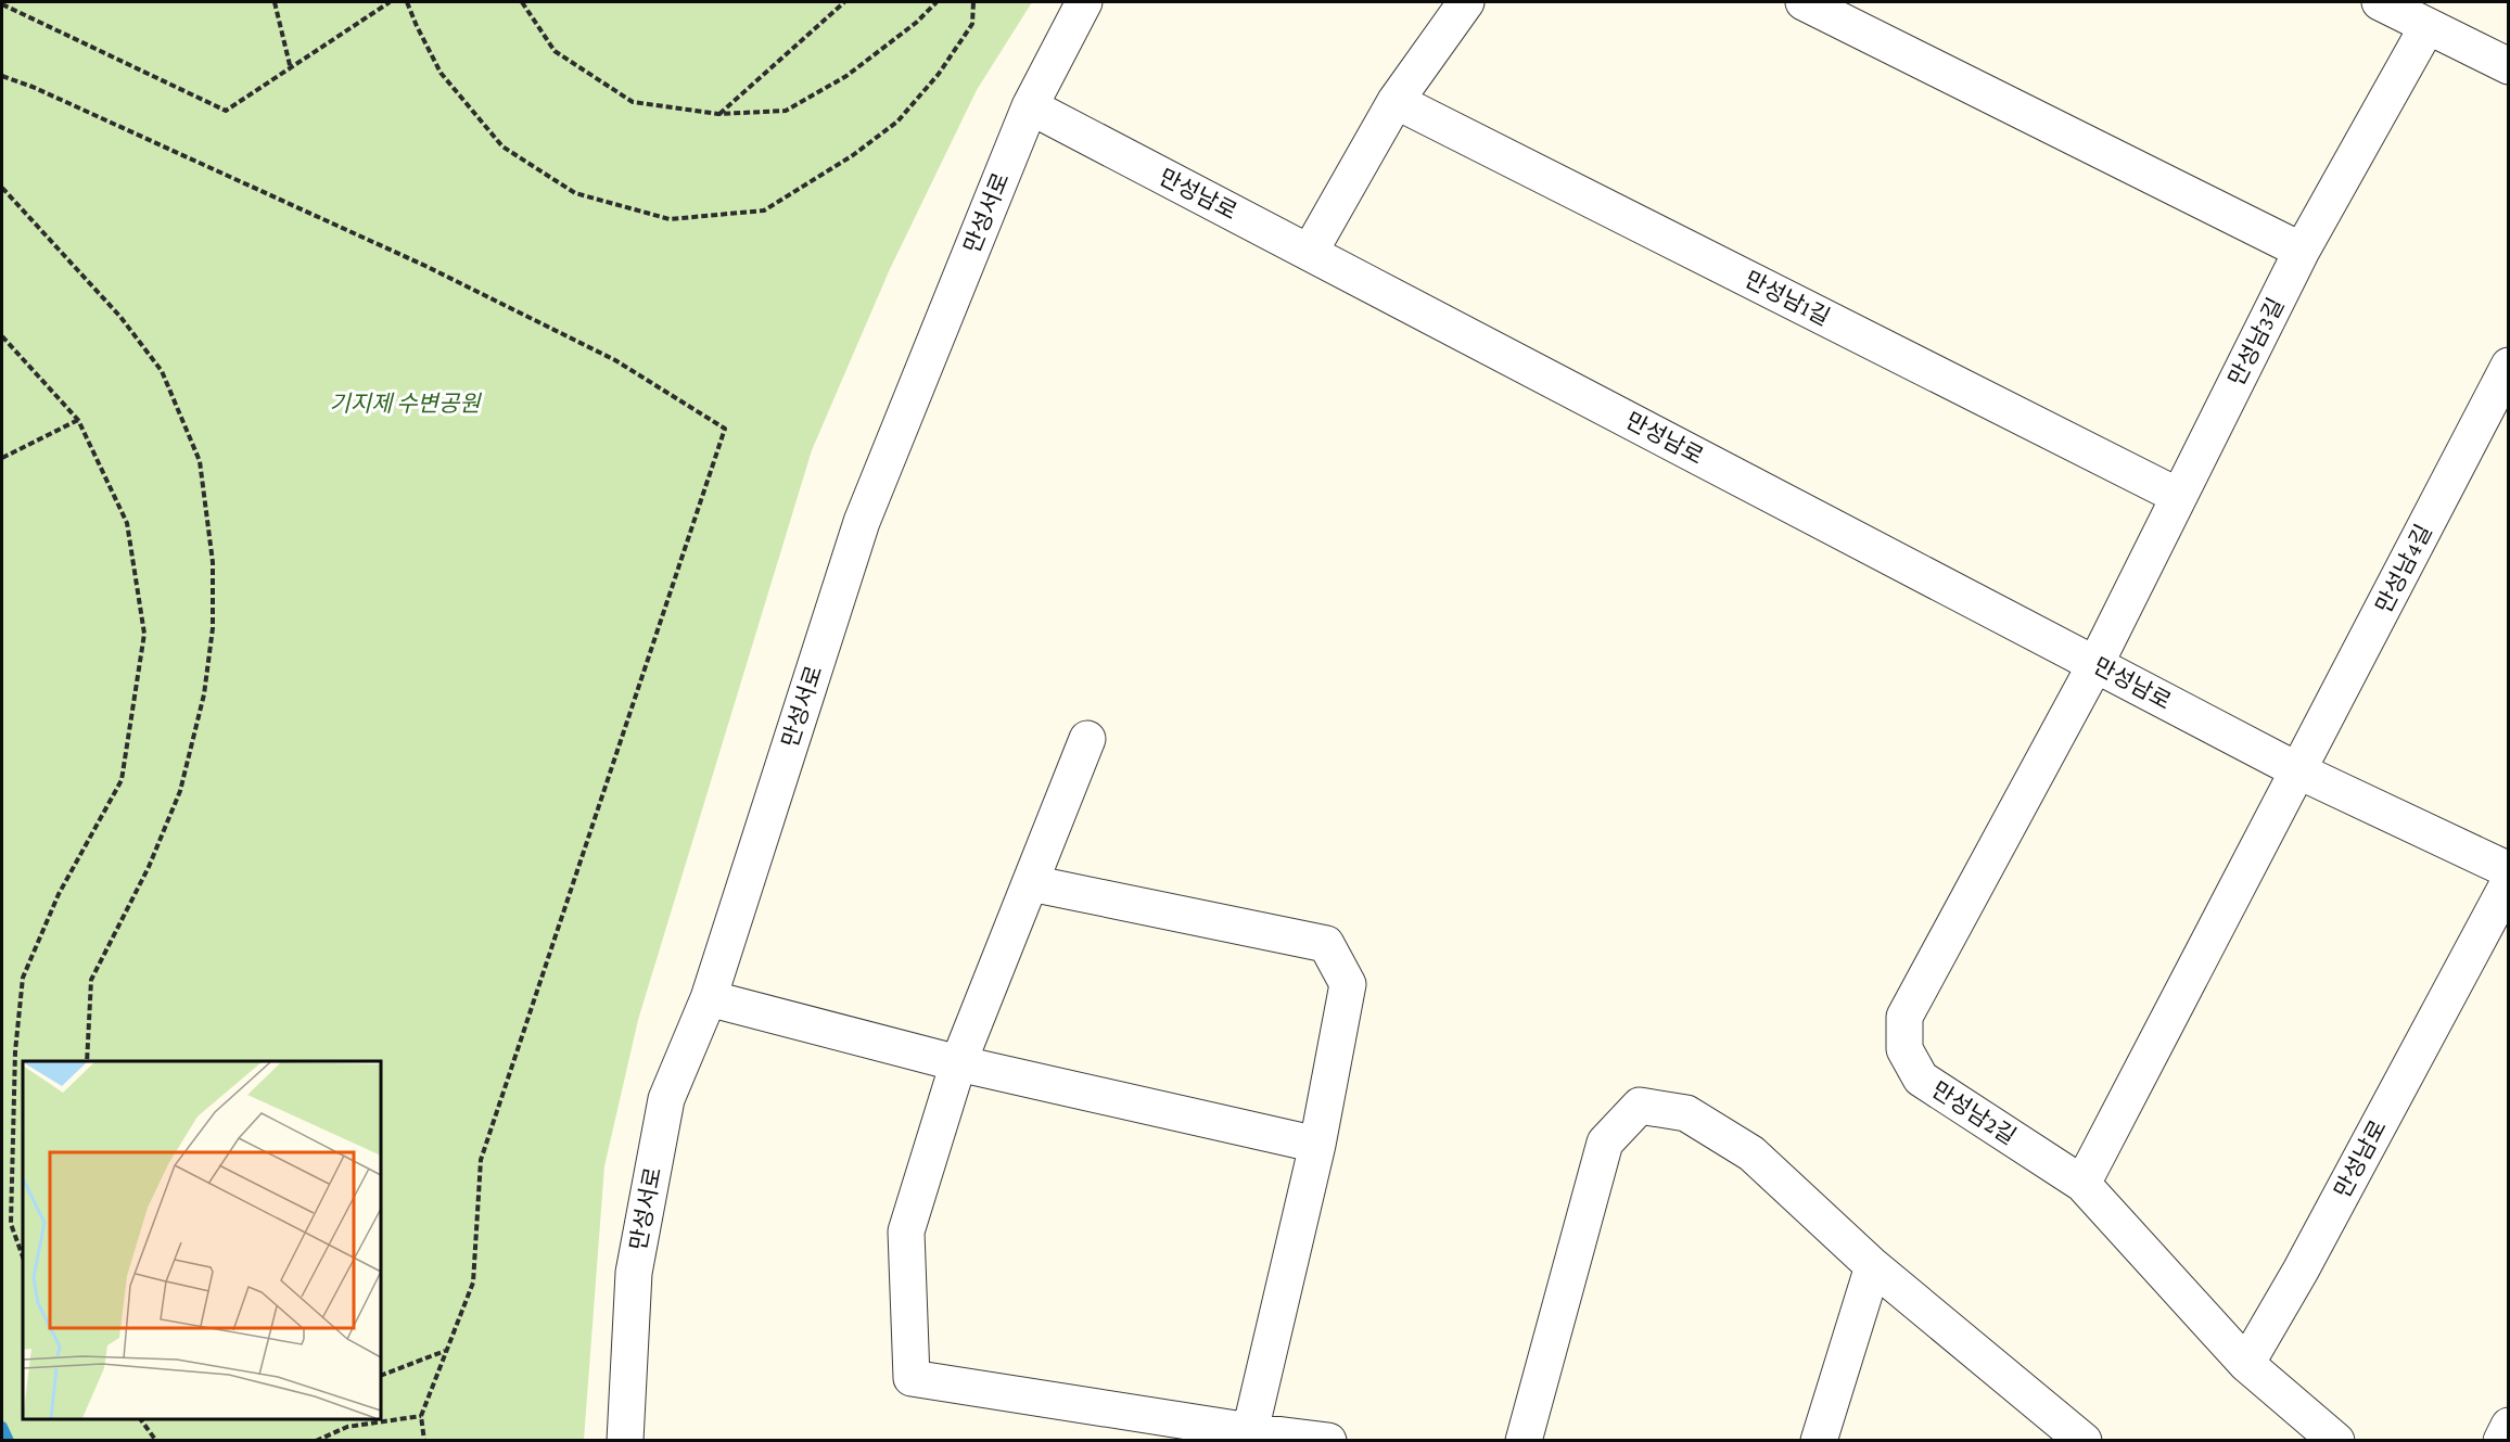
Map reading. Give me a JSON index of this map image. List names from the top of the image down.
{
  "streets": {
    "street": [
      "만성남로",
      "만성서로",
      "만성남1길",
      "만성남3길",
      "만성남4길",
      "만성남2길"
    ]
  },
  "crossings": [
    ["만성남로", "만성서로"],
    ["만성남로", "만성남3길"],
    ["만성남로", "만성남4길"],
    ["만성남로", "만성남2길"],
    ["만성남1길", "만성남3길"],
    ["만성남3길", "만성남2길"]
  ],
  "parks": ["기지제 수변공원"]
}
